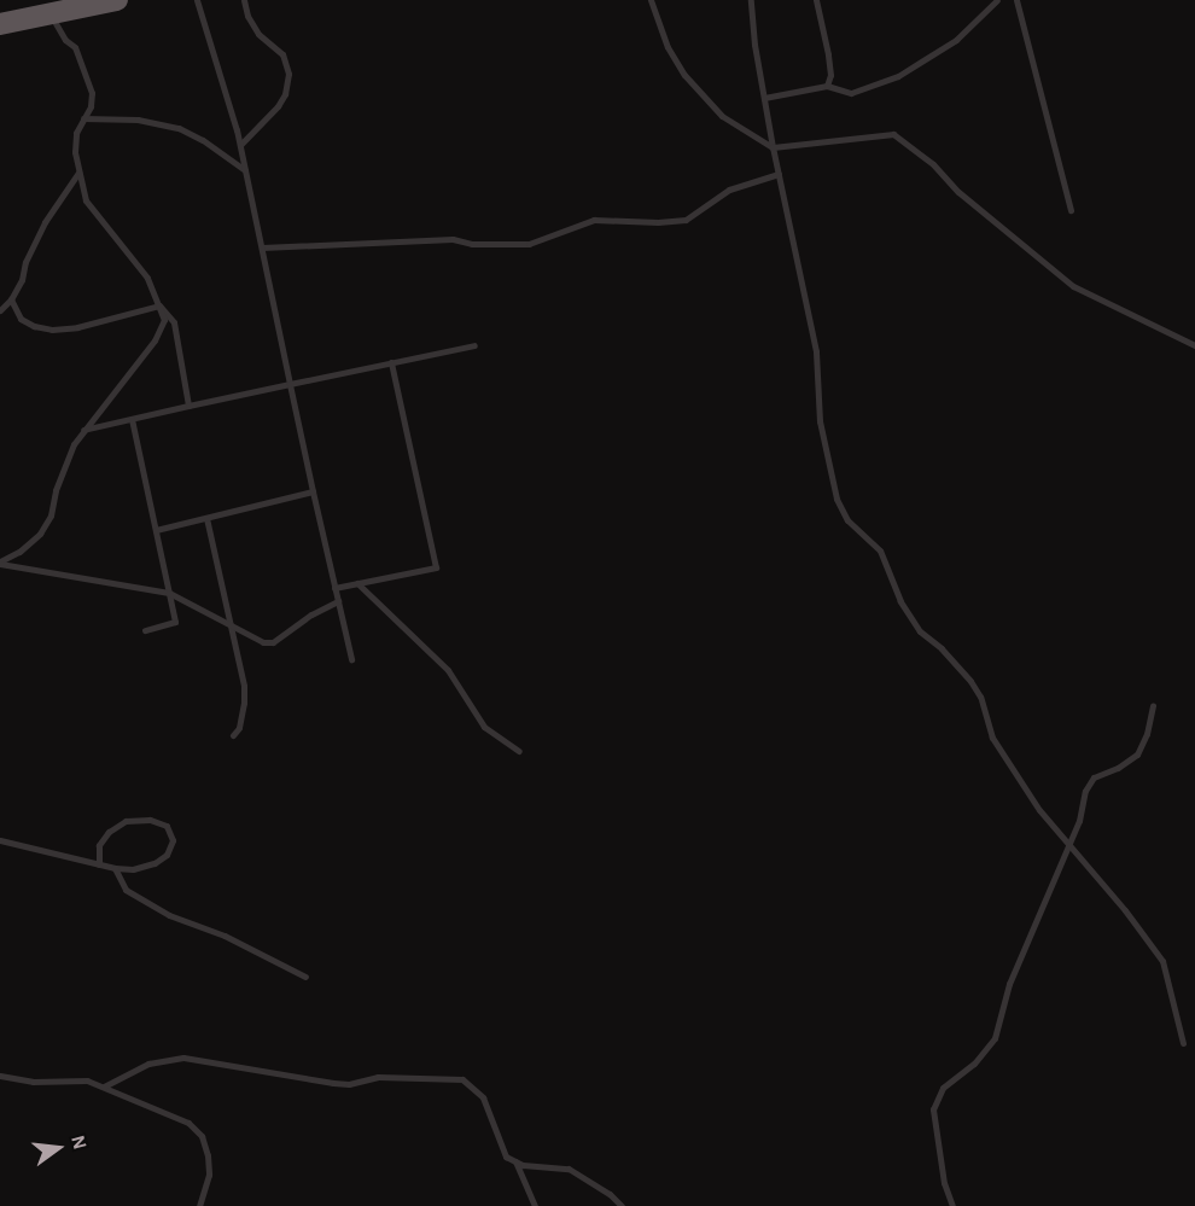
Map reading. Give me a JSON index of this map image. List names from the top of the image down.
{
  "north": "right"
}
